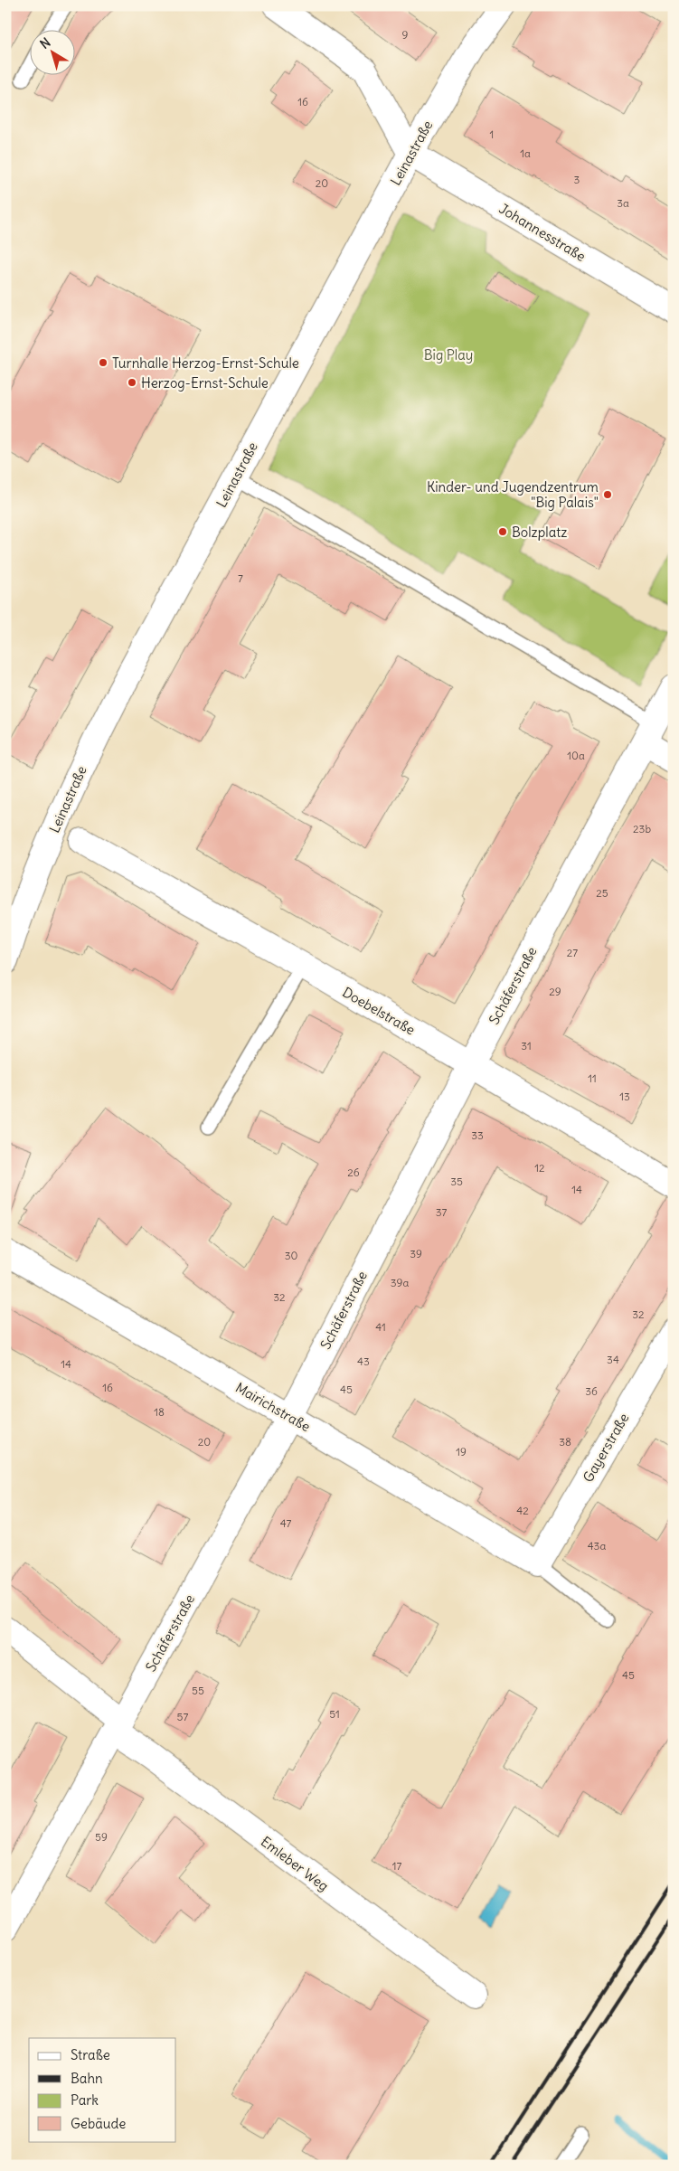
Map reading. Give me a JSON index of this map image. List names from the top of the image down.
{
  "streets": {
    "street": [
      "Leinastraße",
      "Johannesstraße",
      "Schäferstraße",
      "Doebelstraße",
      "Mairichstraße",
      "Gayerstraße",
      "Emleber Weg"
    ]
  },
  "crossings": [
    ["Leinastraße", "Johannesstraße"],
    ["Schäferstraße", "Doebelstraße"],
    ["Schäferstraße", "Mairichstraße"],
    ["Schäferstraße", "Emleber Weg"],
    ["Mairichstraße", "Gayerstraße"]
  ],
  "parks": ["Big Play"],
  "places": [
    "Turnhalle Herzog-Ernst-Schule",
    "Herzog-Ernst-Schule",
    "Kinder- und Jugendzentrum \"Big Palais\"",
    "Bolzplatz"
  ],
  "house_numbers": [
    "9",
    "16",
    "1",
    "1a",
    "3",
    "20",
    "3a",
    "7",
    "10a",
    "23b",
    "25",
    "27",
    "29",
    "31",
    "11",
    "13",
    "33",
    "12",
    "26",
    "35",
    "14",
    "37",
    "39",
    "30",
    "39a",
    "32",
    "32",
    "41",
    "34",
    "43",
    "14",
    "16",
    "45",
    "36",
    "18",
    "20",
    "38",
    "19",
    "42",
    "47",
    "43a",
    "45",
    "55",
    "51",
    "57",
    "59",
    "17"
  ],
  "legend": [
    "Straße",
    "Bahn",
    "Park",
    "Gebäude"
  ],
  "north": "top left"
}
